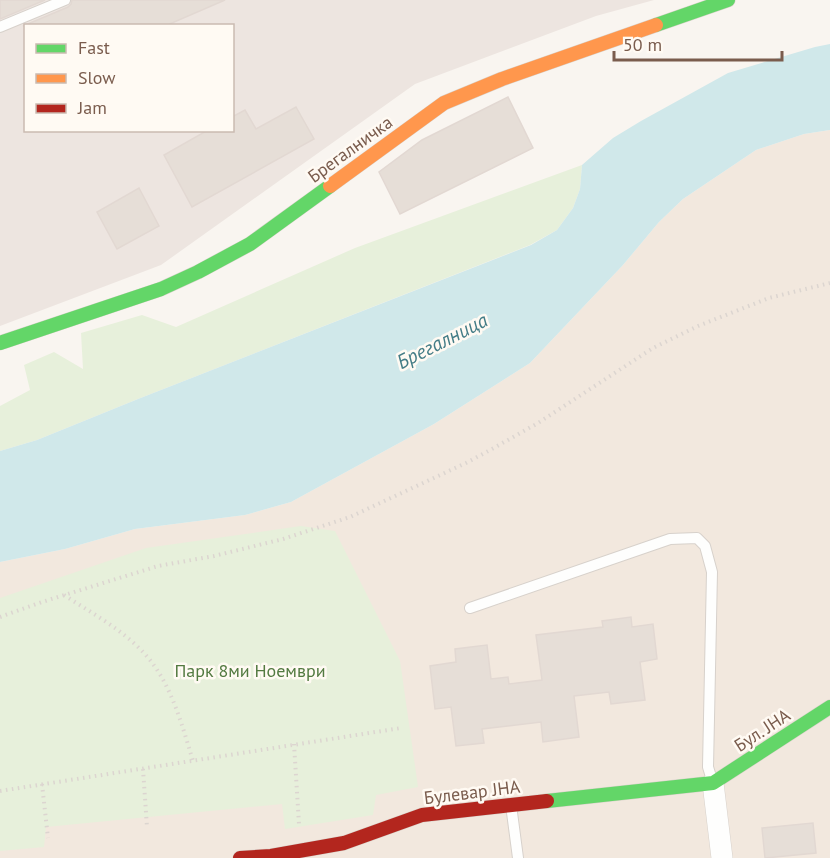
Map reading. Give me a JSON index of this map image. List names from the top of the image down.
{
  "streets": {
    "street": ["Брегалничка", "Бул. ЈНА", "Булевар ЈНА"]
  },
  "crossings": [
    ["Бул. ЈНА", "Булевар ЈНА"]
  ],
  "water": ["Брегалница"],
  "parks": ["Парк 8ми Ноември"],
  "legend": ["Fast", "Slow", "Jam"],
  "scale_bar": "50 m"
}
